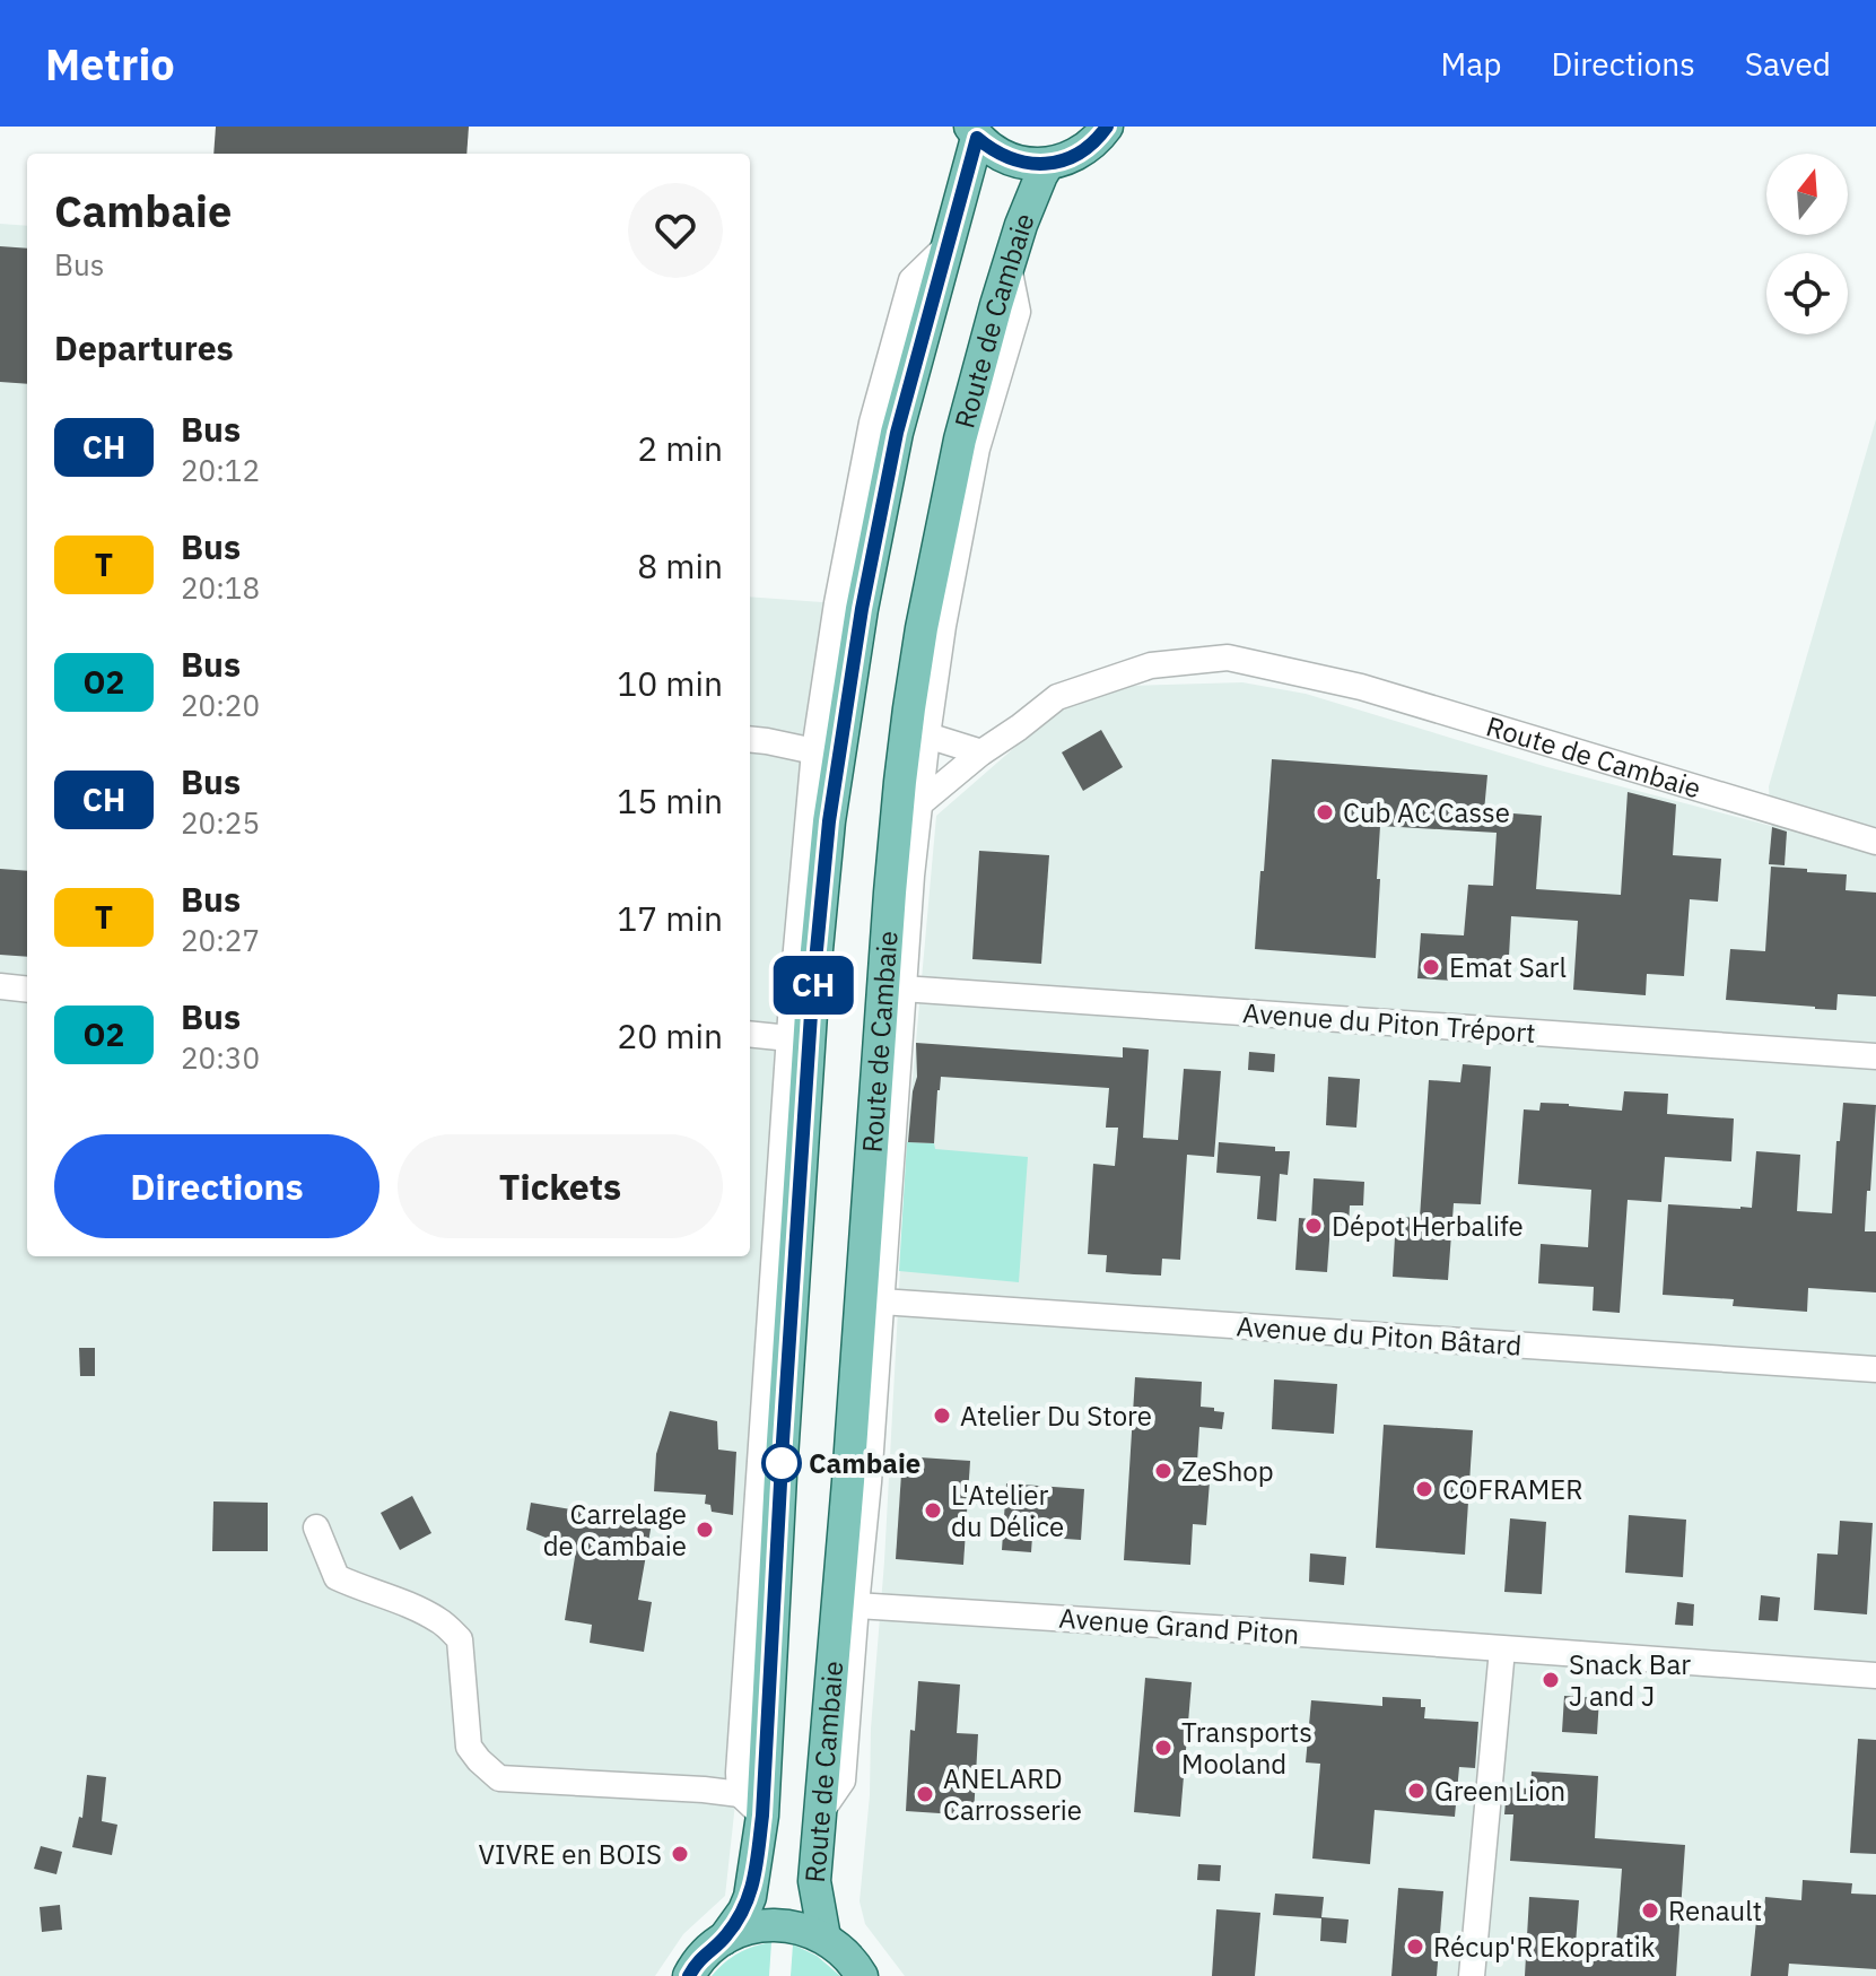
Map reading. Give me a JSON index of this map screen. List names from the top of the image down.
{
  "streets": {
    "main road": ["Route de Cambaie"],
    "street": ["Avenue du Piton Tréport", "Avenue du Piton Bâtard", "Avenue Grand Piton"]
  },
  "places": [
    "Cub AC Casse",
    "Emat Sarl",
    "Dépot Herbalife",
    "Atelier Du Store",
    "Cambaie",
    "ZeShop",
    "COFRAMER",
    "L'Atelier du Délice",
    "Carrelage de Cambaie",
    "Snack Bar J and J",
    "Transports Mooland",
    "Green Lion",
    "ANELARD Carrosserie",
    "VIVRE en BOIS",
    "Renault",
    "Récup'R Ekopratik"
  ],
  "lines": ["bus line CH"],
  "north": "top",
  "page": {
    "header": "Metrio",
    "nav": ["Map", "Directions", "Saved"],
    "on_map": "CH",
    "heading": [
      ["Cambaie", "Bus"],
      "Departures"
    ],
    "list": [
      {
        "mark": "CH",
        "name": "Bus",
        "note": "20:12",
        "value": "2 min"
      },
      {
        "mark": "T",
        "name": "Bus",
        "note": "20:18",
        "value": "8 min"
      },
      {
        "mark": "O2",
        "name": "Bus",
        "note": "20:20",
        "value": "10 min"
      },
      {
        "mark": "CH",
        "name": "Bus",
        "note": "20:25",
        "value": "15 min"
      },
      {
        "mark": "T",
        "name": "Bus",
        "note": "20:27",
        "value": "17 min"
      },
      {
        "mark": "O2",
        "name": "Bus",
        "note": "20:30",
        "value": "20 min"
      }
    ],
    "buttons": ["Directions", "Tickets"]
  }
}
